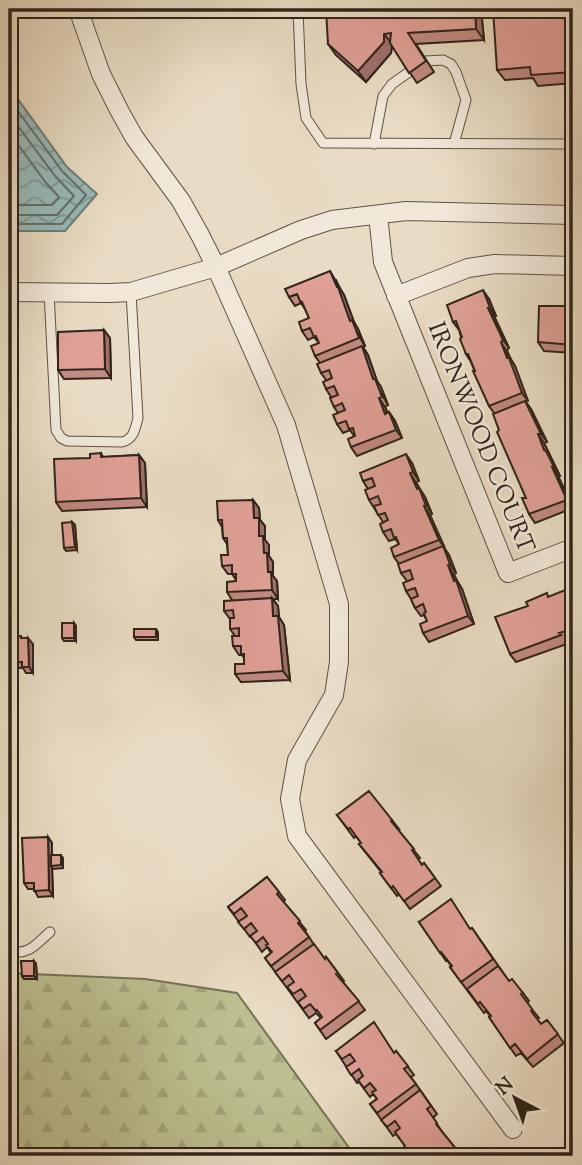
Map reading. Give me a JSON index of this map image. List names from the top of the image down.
{
  "streets": {
    "street": ["IRONWOOD COURT"]
  },
  "north": "top left"
}
